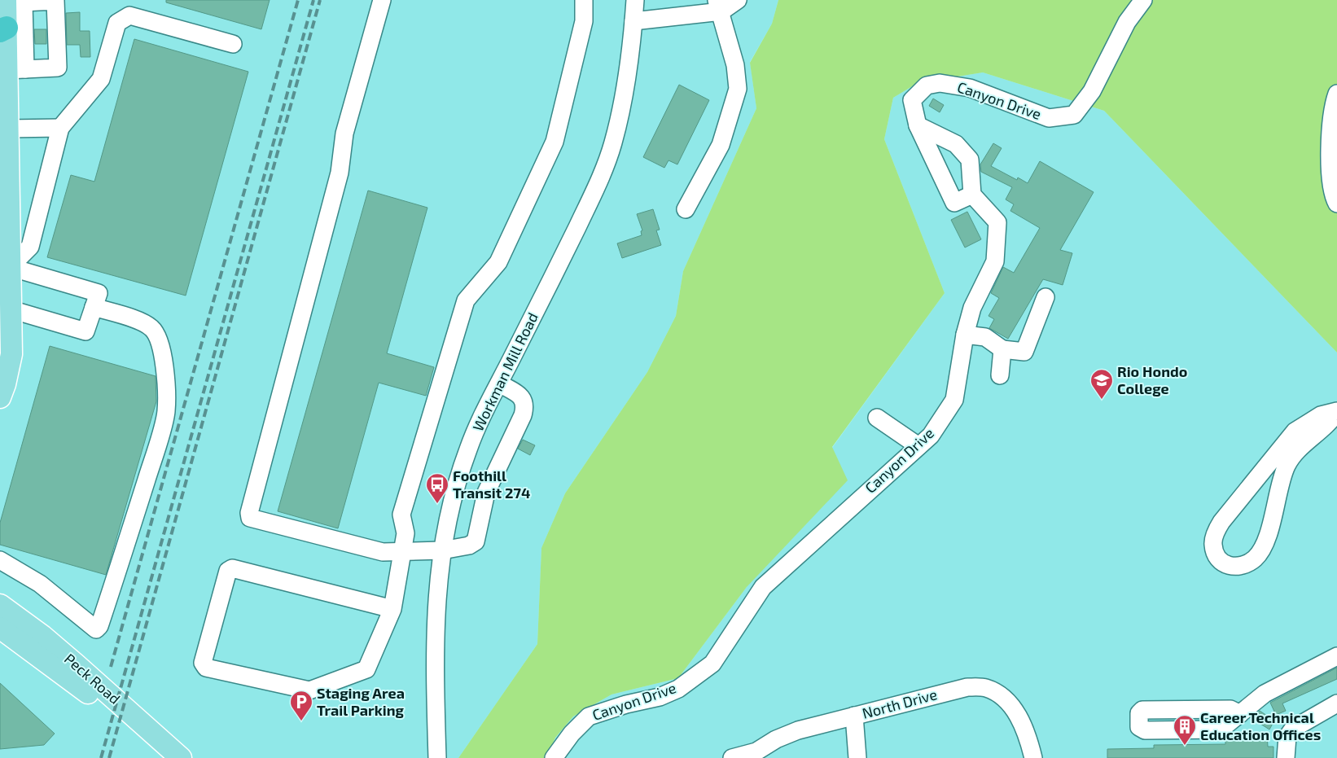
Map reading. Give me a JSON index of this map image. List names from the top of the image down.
{
  "streets": {
    "main road": ["Peck Road"],
    "street": ["Canyon Drive", "Workman Mill Road", "North Drive"]
  },
  "places": {
    "school or university": ["Rio Hondo College"],
    "bus stop": ["Foothill Transit 274"],
    "parking": ["Staging Area Trail Parking"],
    "building": ["Career Technical Education Offices"]
  }
}
